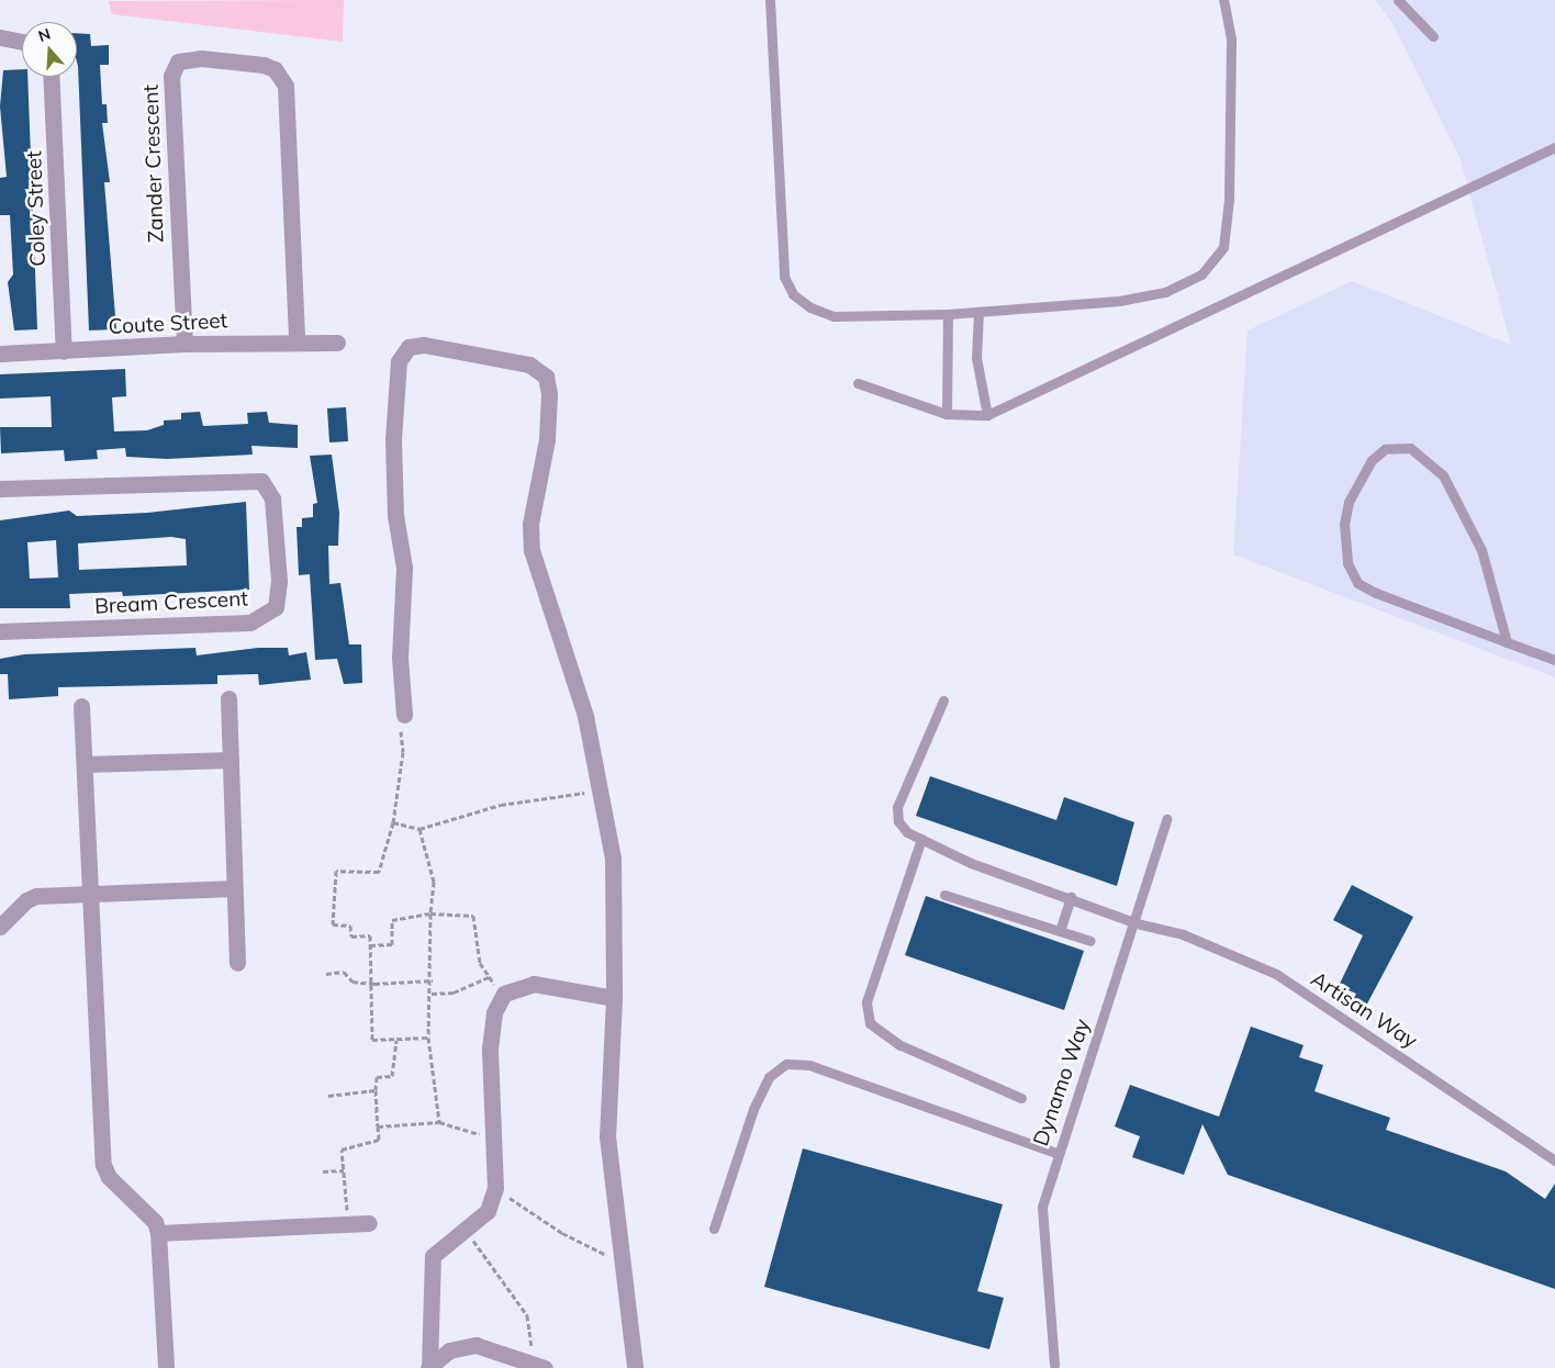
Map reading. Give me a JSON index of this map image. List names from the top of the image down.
{
  "streets": {
    "street": [
      "Zander Crescent",
      "Coley Street",
      "Coute Street",
      "Bream Crescent"
    ],
    "lane": ["Artisan Way", "Dynamo Way"]
  },
  "crossings": [
    ["Zander Crescent", "Coute Street"],
    ["Coley Street", "Coute Street"],
    ["Artisan Way", "Dynamo Way"]
  ],
  "north": "top"
}
